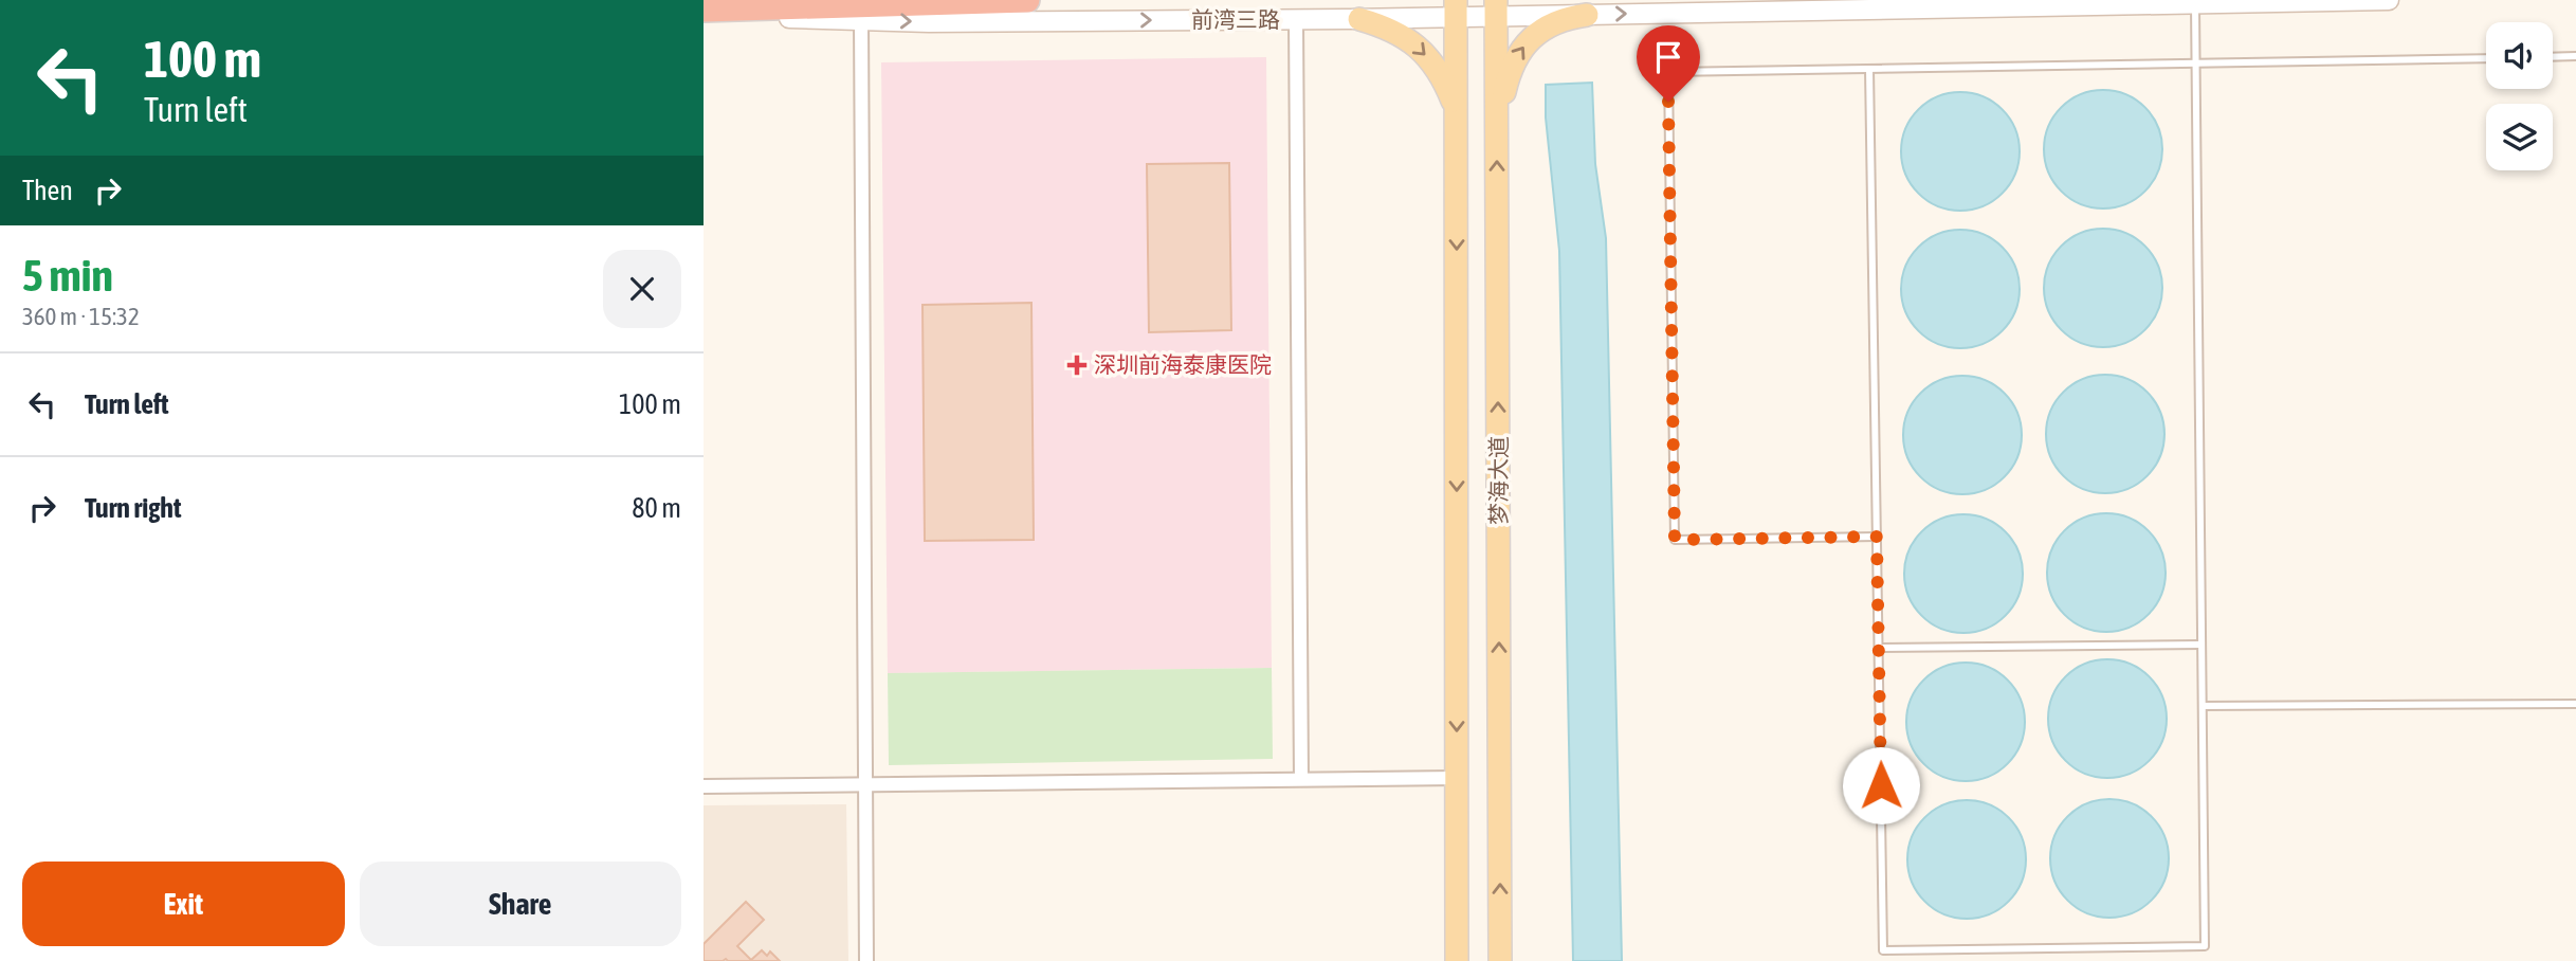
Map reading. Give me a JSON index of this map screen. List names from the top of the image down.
{
  "streets": {
    "main road": ["梦海大道"],
    "street": ["前湾三路"]
  },
  "crossings": [
    ["前湾三路", "梦海大道"]
  ],
  "one_way": ["前湾三路"],
  "places": {
    "health": ["深圳前海泰康医院"]
  },
  "page": {
    "turn": ["100 m", "Turn left"],
    "then": "Then",
    "heading": ["5 min", "360 m · 15:32"],
    "list": [
      {
        "name": "Turn left",
        "value": "100 m"
      },
      {
        "name": "Turn right",
        "value": "80 m"
      }
    ],
    "buttons": ["Exit", "Share"]
  }
}
